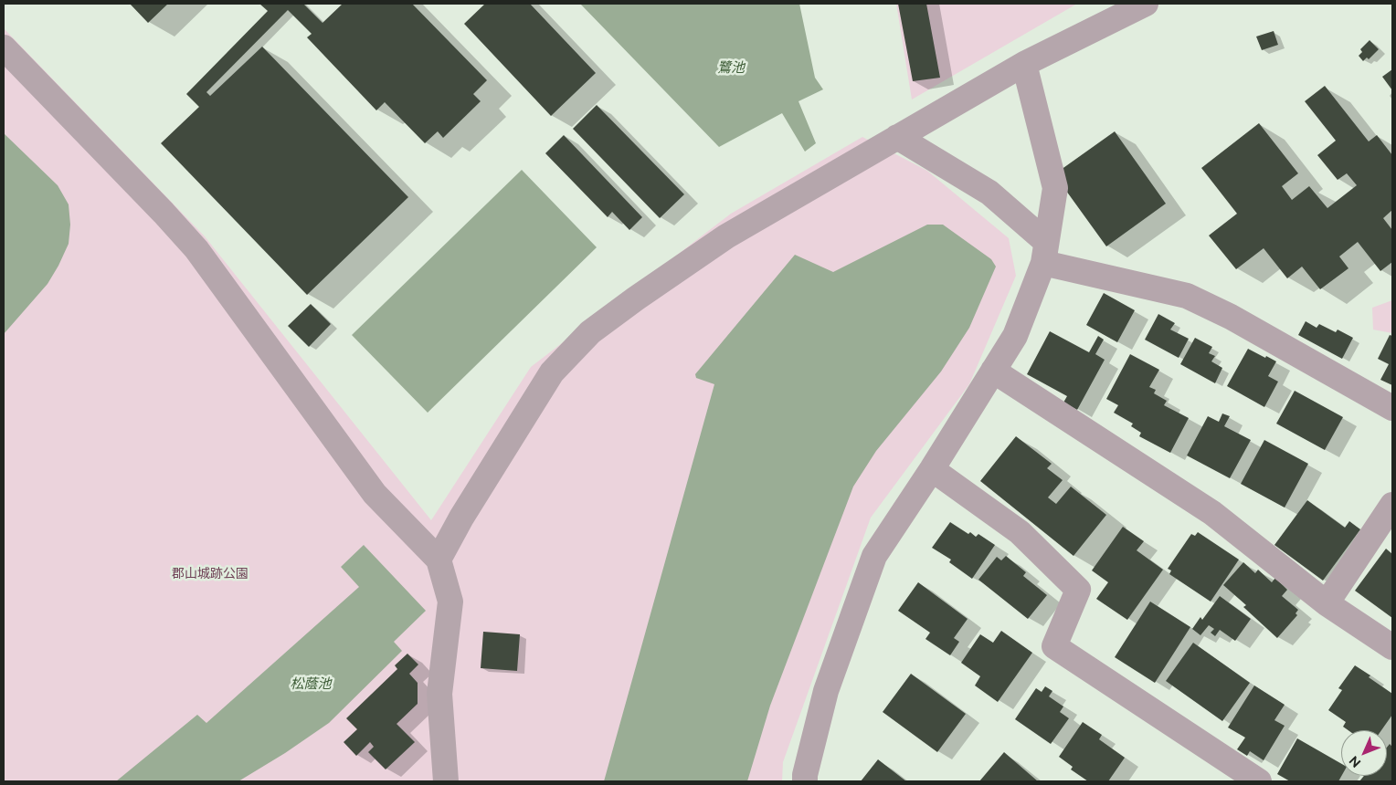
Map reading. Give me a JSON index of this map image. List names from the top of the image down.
{
  "water": ["鷺池", "松蔭池"],
  "parks": ["郡山城跡公園"],
  "north": "bottom left"
}
